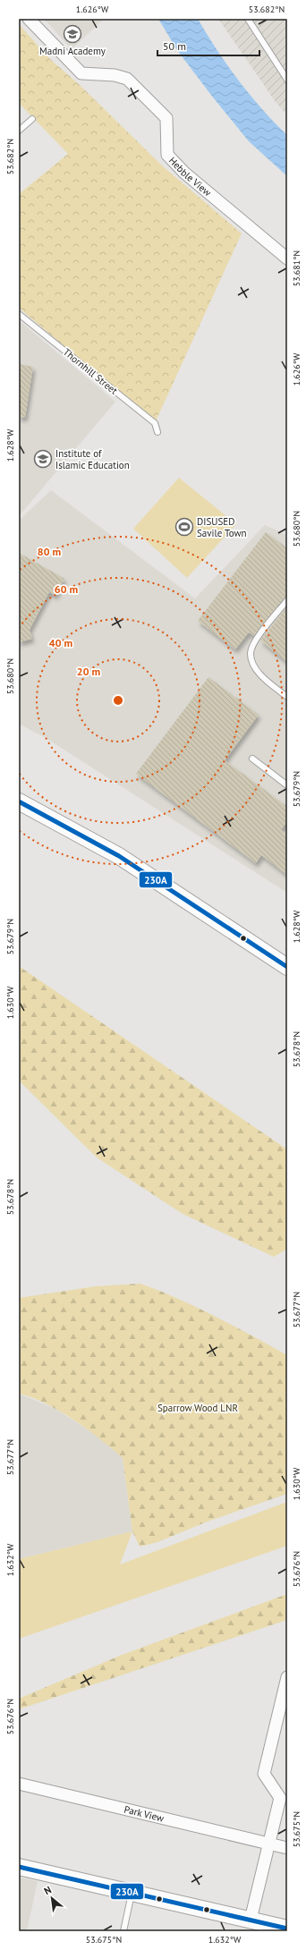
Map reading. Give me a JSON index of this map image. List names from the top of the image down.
{
  "streets": {
    "street": ["Hebble View", "Park View"],
    "lane": ["Thornhill Street"]
  },
  "parks": ["Sparrow Wood LNR"],
  "places": {
    "school or university": ["Madni Academy", "Institute of Islamic Education"],
    "sports": ["DISUSED Savile Town"]
  },
  "lines": ["transit line 230A"],
  "scale_bar": "50 m",
  "north": "top left",
  "coordinates": [
    "1.626°W",
    "53.682°N",
    "53.681°N",
    "1.628°W",
    "53.680°N",
    "53.679°N",
    "1.630°W",
    "53.678°N",
    "53.677°N",
    "1.632°W",
    "53.676°N",
    "53.675°N"
  ],
  "rings": [
    "80 m",
    "60 m",
    "40 m",
    "20 m"
  ]
}
